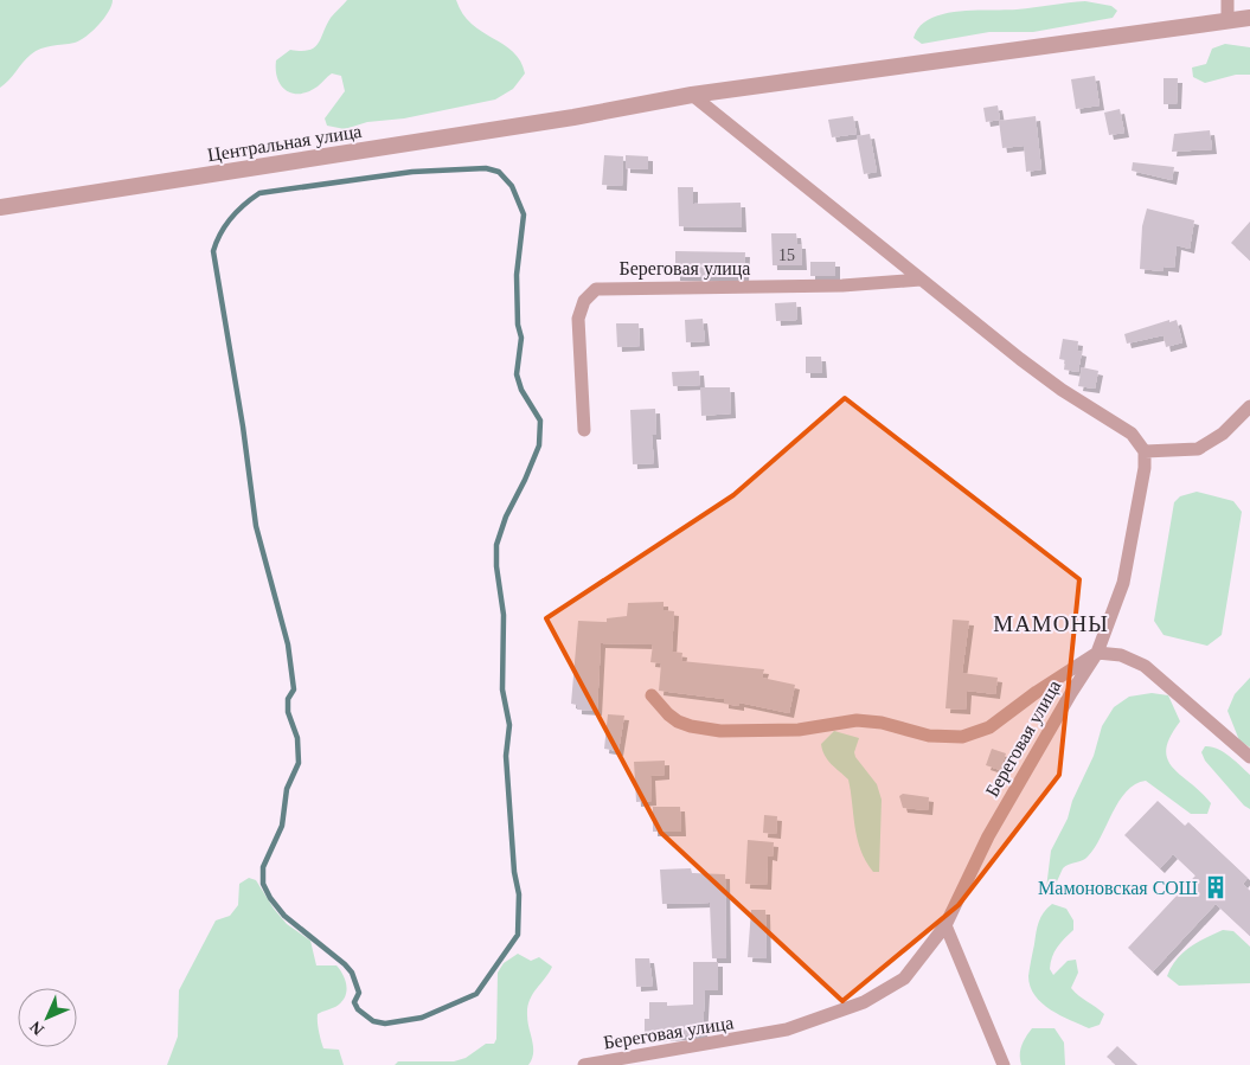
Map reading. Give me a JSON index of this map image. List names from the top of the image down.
{
  "streets": {
    "street": ["Центральная улица", "Береговая улица"]
  },
  "districts": ["МАМОНЫ"],
  "places": {
    "building": ["Мамоновская СОШ"]
  },
  "house_numbers": ["15"],
  "north": "bottom left"
}
